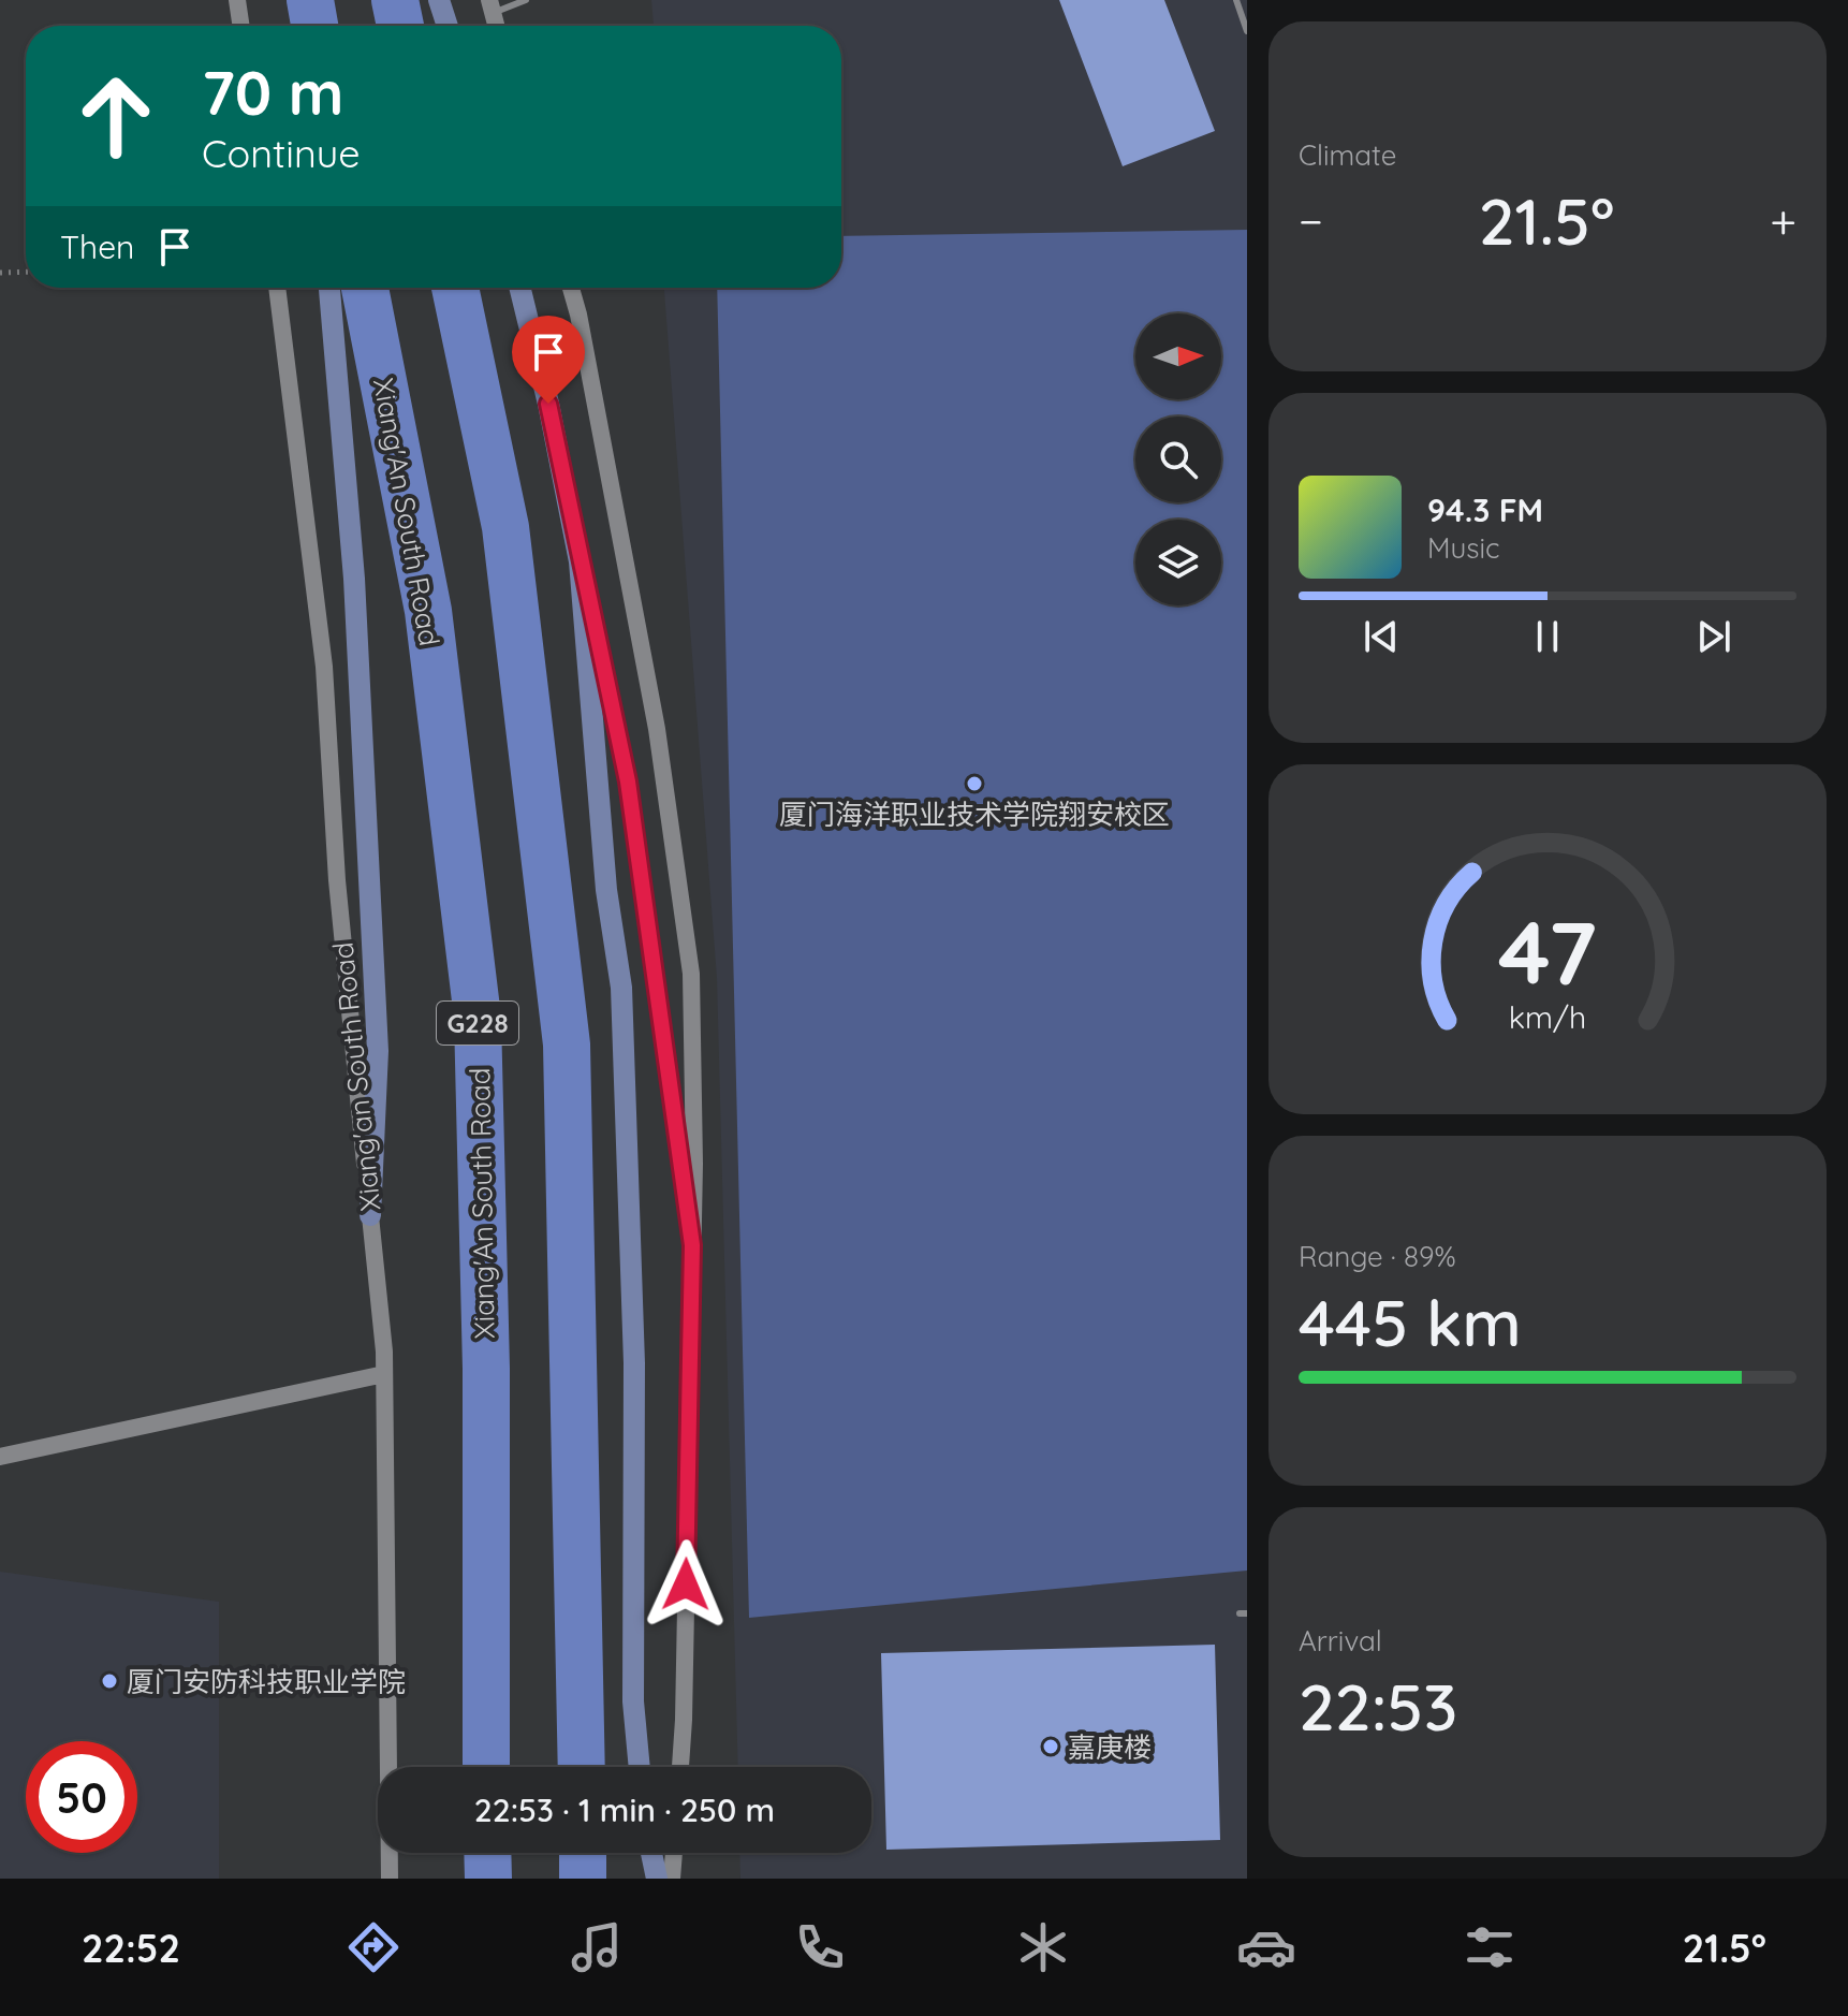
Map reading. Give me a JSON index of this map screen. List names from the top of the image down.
{
  "streets": {
    "highway": ["Xiang'An South Road", "G228"],
    "main road": ["Xiang'an South Road"]
  },
  "places": ["厦门海洋职业技术学院翔安校区", "厦门安防科技职业学院", "嘉庚楼"],
  "north": "right",
  "page": {
    "tile": [
      "Climate",
      ["Range · 89%", "445 km"],
      ["Arrival", "22:53"]
    ],
    "turn": ["70 m", "Continue"],
    "heat": ["−", "21.5°", "+"],
    "then": "Then",
    "song": ["94.3 FM", "Music"],
    "limit": "50",
    "trip": "22:53 · 1 min · 250 m",
    "tabs": ["22:52", "21.5°"],
    "gauge": ["47", "km/h"]
  }
}
